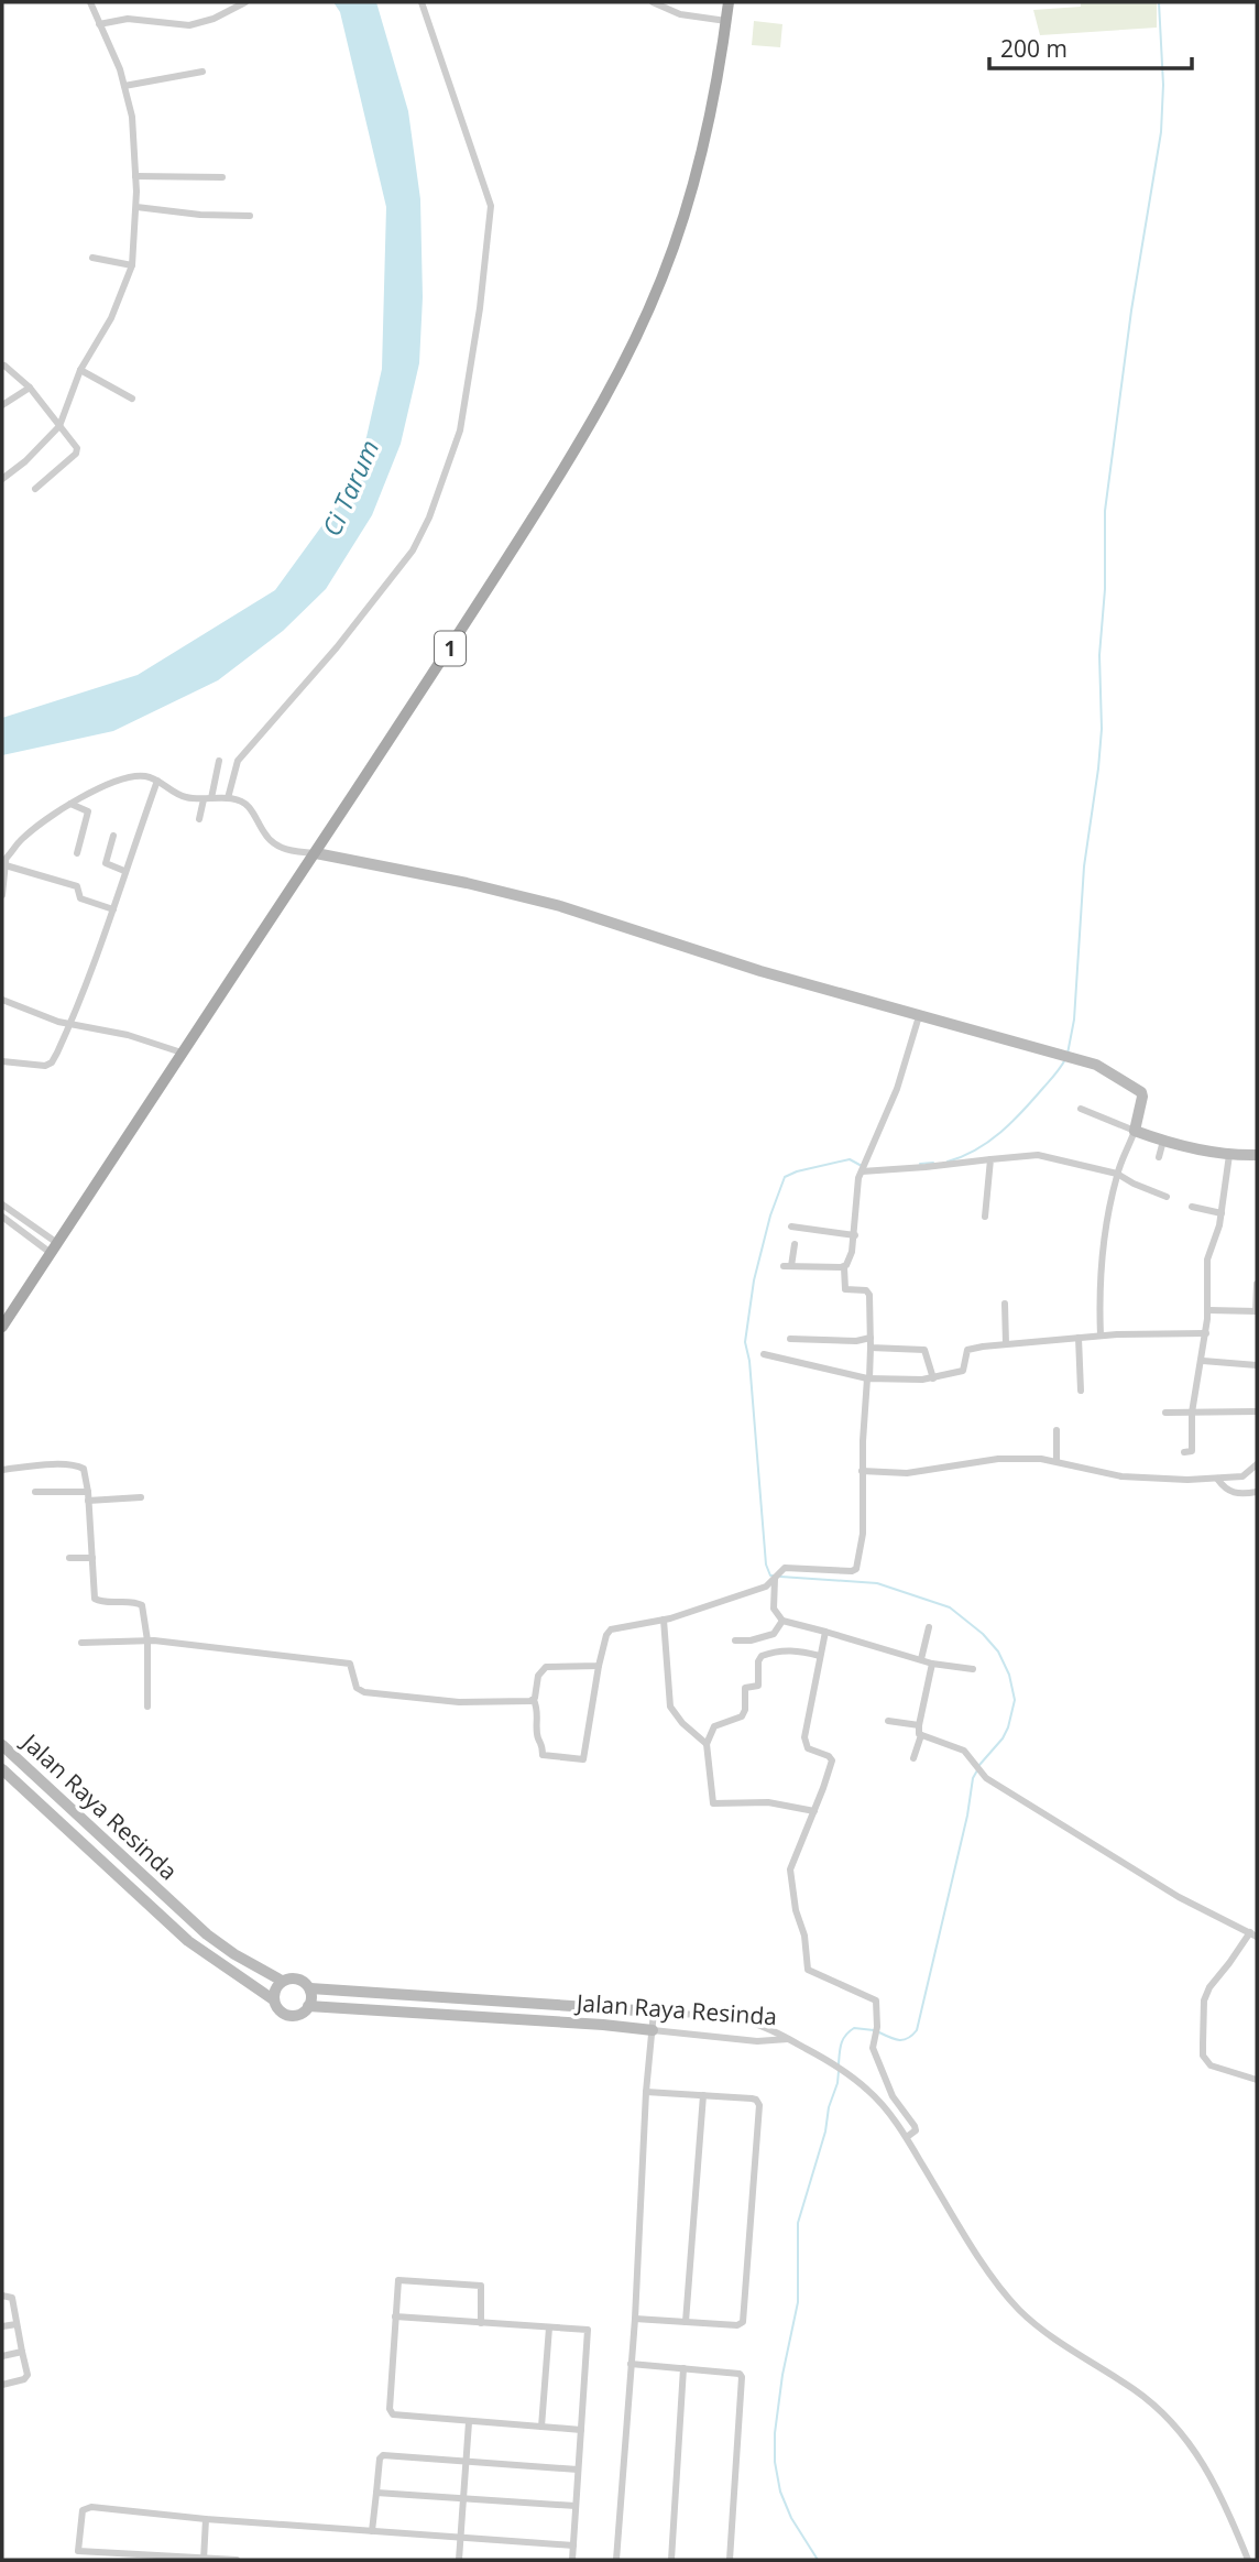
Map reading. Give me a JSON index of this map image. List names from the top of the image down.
{
  "streets": {
    "main road": ["1"],
    "street": ["Jalan Raya Resinda"]
  },
  "water": ["Ci Tarum"],
  "scale_bar": "200 m"
}
